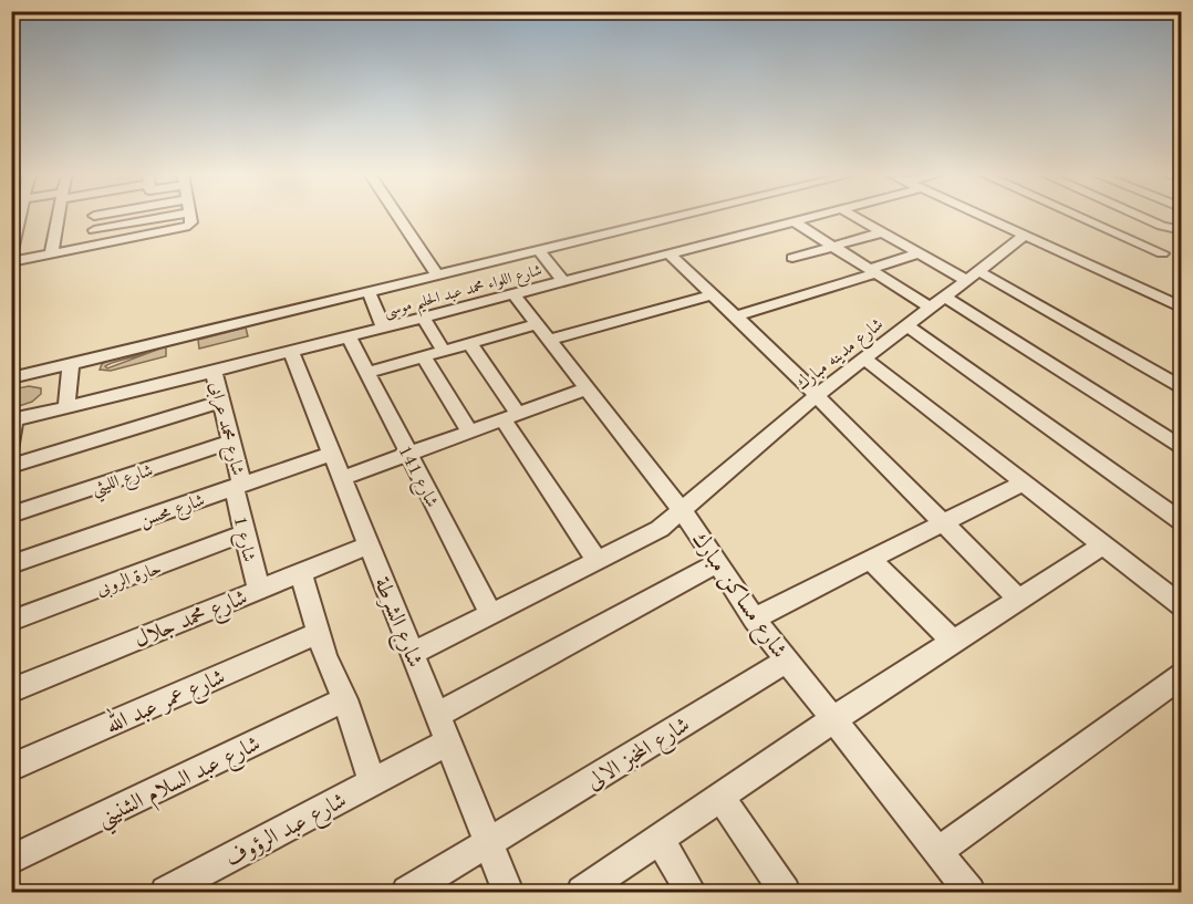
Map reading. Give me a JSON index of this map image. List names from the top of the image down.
{
  "streets": {
    "street": [
      "شارع اللواء محمد عبد الحليم موسى",
      "شارع مدينه مبارك",
      "شارع محمد عرابى",
      "شارع 141",
      "شارع الليثي",
      "شارع محسن",
      "شارع 1",
      "حارة الروبى",
      "شارع مساكن مبارك",
      "شارع محمد جلال",
      "شارع الشرطة",
      "شارع عمر عبد الله",
      "شارع المخبز الالى",
      "شارع عبد السلام الشنيني",
      "شارع عبد الرؤوف"
    ]
  },
  "crossings": [
    ["شارع اللواء محمد عبد الحليم موسى", "شارع محمد عرابى"],
    ["شارع اللواء محمد عبد الحليم موسى", "شارع 141"],
    ["شارع اللواء محمد عبد الحليم موسى", "شارع مساكن مبارك"],
    ["شارع اللواء محمد عبد الحليم موسى", "شارع الشرطة"],
    ["شارع مدينه مبارك", "شارع 141"],
    ["شارع مدينه مبارك", "شارع مساكن مبارك"],
    ["شارع مدينه مبارك", "شارع الشرطة"],
    ["شارع محمد عرابى", "شارع الليثي"],
    ["شارع محمد عرابى", "شارع محسن"],
    ["شارع محمد عرابى", "شارع 1"],
    ["شارع محسن", "شارع 1"],
    ["شارع محسن", "شارع الشرطة"],
    ["شارع 1", "حارة الروبى"],
    ["شارع 1", "شارع محمد جلال"],
    ["شارع مساكن مبارك", "شارع المخبز الالى"],
    ["شارع محمد جلال", "شارع الشرطة"],
    ["شارع الشرطة", "شارع المخبز الالى"],
    ["شارع الشرطة", "شارع عبد الرؤوف"]
  ]
}
